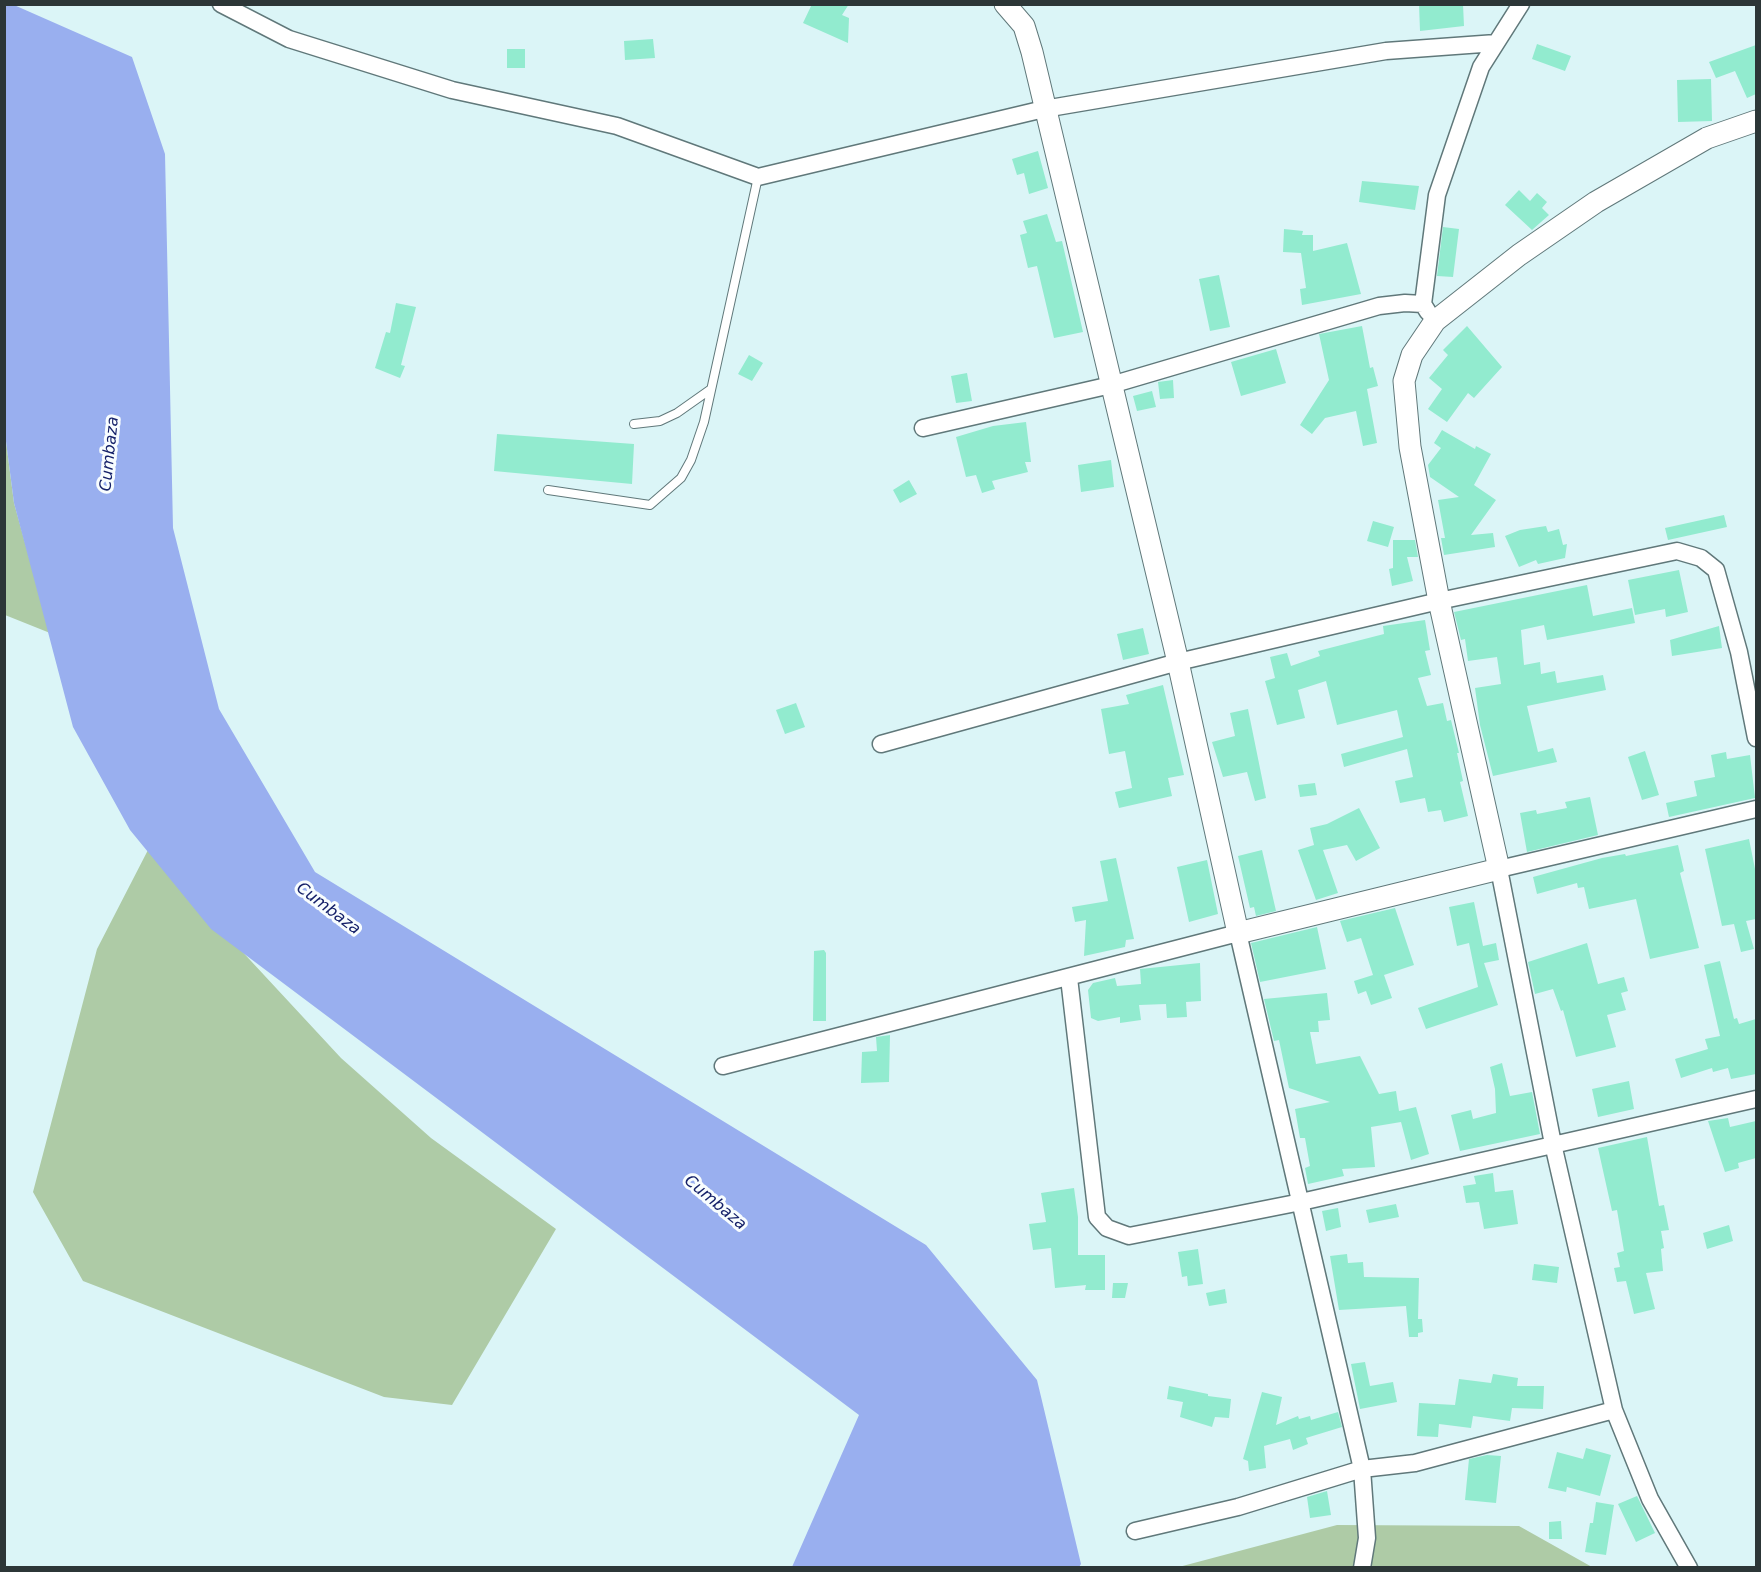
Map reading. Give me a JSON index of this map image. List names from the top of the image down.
{
  "water": ["Cumbaza"]
}
